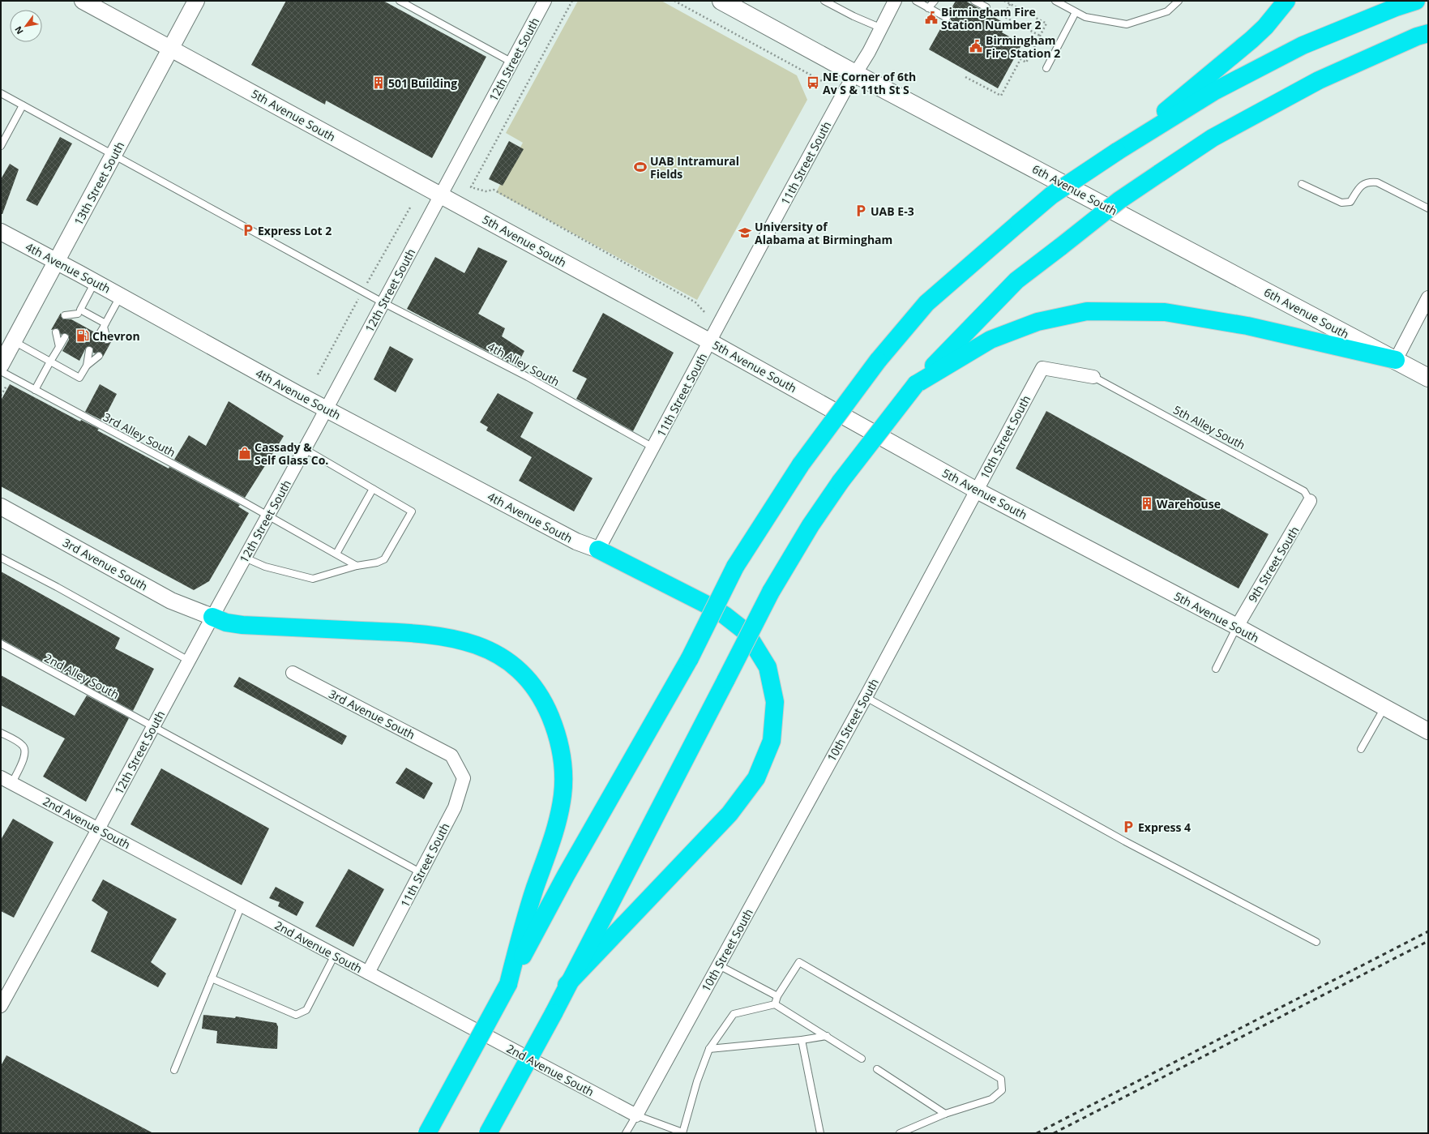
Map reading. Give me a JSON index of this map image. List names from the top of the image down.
{
  "streets": {
    "main road": ["6th Avenue South"],
    "street": [
      "12th Street South",
      "5th Avenue South",
      "11th Street South",
      "13th Street South",
      "4th Avenue South",
      "10th Street South",
      "3rd Avenue South",
      "9th Street South",
      "2nd Avenue South"
    ],
    "lane": [
      "4th Alley South",
      "5th Alley South",
      "3rd Alley South",
      "2nd Alley South"
    ]
  },
  "crossings": [
    ["12th Street South", "5th Avenue South"],
    ["12th Street South", "4th Avenue South"],
    ["12th Street South", "4th Alley South"],
    ["12th Street South", "3rd Alley South"],
    ["12th Street South", "3rd Avenue South"],
    ["12th Street South", "2nd Alley South"],
    ["12th Street South", "2nd Avenue South"],
    ["5th Avenue South", "11th Street South"],
    ["5th Avenue South", "13th Street South"],
    ["5th Avenue South", "10th Street South"],
    ["5th Avenue South", "9th Street South"],
    ["11th Street South", "6th Avenue South"],
    ["11th Street South", "4th Avenue South"],
    ["11th Street South", "4th Alley South"],
    ["11th Street South", "3rd Avenue South"],
    ["11th Street South", "2nd Alley South"],
    ["11th Street South", "2nd Avenue South"],
    ["13th Street South", "4th Avenue South"],
    ["13th Street South", "4th Alley South"],
    ["5th Alley South", "10th Street South"],
    ["5th Alley South", "9th Street South"],
    ["10th Street South", "2nd Avenue South"]
  ],
  "places": {
    "public building": ["Birmingham Fire Station Number 2", "Birmingham Fire Station 2"],
    "building": ["501 Building", "Warehouse"],
    "bus stop": ["NE Corner of 6th Av S & 11th St S"],
    "sports": ["UAB Intramural Fields"],
    "parking": ["UAB E-3", "Express Lot 2", "Express 4"],
    "school or university": ["University of Alabama at Birmingham"],
    "fuel station": ["Chevron"],
    "shop": ["Cassady & Self Glass Co."]
  },
  "north": "bottom left"
}
